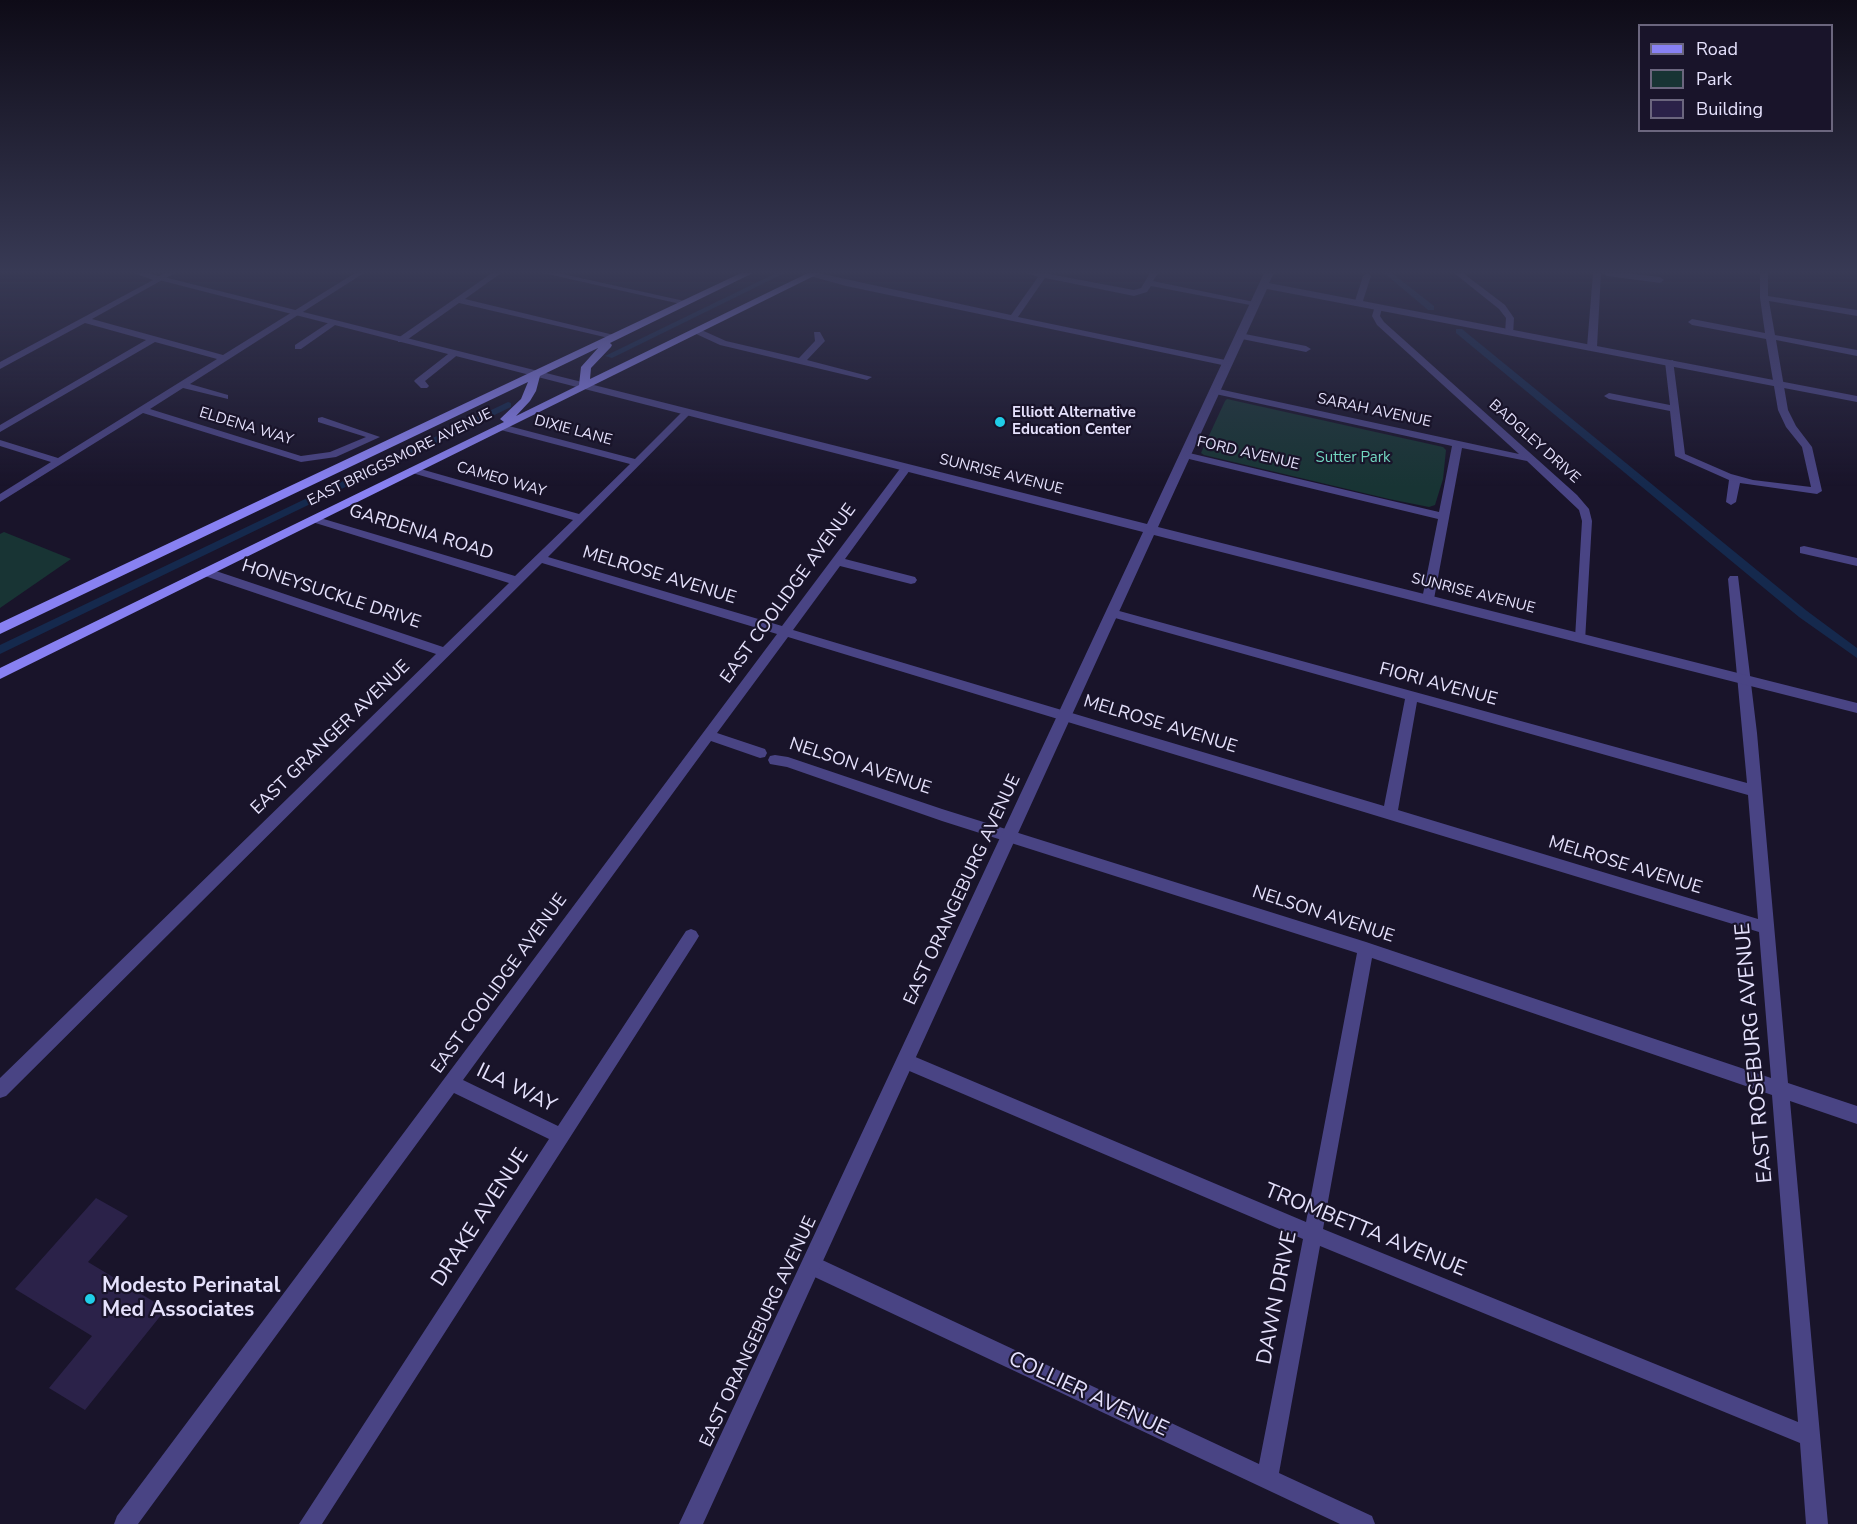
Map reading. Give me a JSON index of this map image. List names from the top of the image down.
{
  "streets": {
    "main road": ["EAST BRIGGSMORE AVENUE"],
    "street": [
      "SARAH AVENUE",
      "ELDENA WAY",
      "DIXIE LANE",
      "BADGLEY DRIVE",
      "FORD AVENUE",
      "SUNRISE AVENUE",
      "CAMEO WAY",
      "GARDENIA ROAD",
      "MELROSE AVENUE",
      "EAST COOLIDGE AVENUE",
      "HONEYSUCKLE DRIVE",
      "FIORI AVENUE",
      "EAST GRANGER AVENUE",
      "NELSON AVENUE",
      "EAST ORANGEBURG AVENUE",
      "EAST ROSEBURG AVENUE",
      "ILA WAY",
      "DRAKE AVENUE",
      "TROMBETTA AVENUE",
      "DAWN DRIVE",
      "COLLIER AVENUE"
    ]
  },
  "crossings": [
    ["SARAH AVENUE", "BADGLEY DRIVE"],
    ["SARAH AVENUE", "EAST ORANGEBURG AVENUE"],
    ["DIXIE LANE", "EAST BRIGGSMORE AVENUE"],
    ["DIXIE LANE", "EAST GRANGER AVENUE"],
    ["BADGLEY DRIVE", "SUNRISE AVENUE"],
    ["FORD AVENUE", "EAST ORANGEBURG AVENUE"],
    ["EAST BRIGGSMORE AVENUE", "SUNRISE AVENUE"],
    ["EAST BRIGGSMORE AVENUE", "CAMEO WAY"],
    ["EAST BRIGGSMORE AVENUE", "GARDENIA ROAD"],
    ["EAST BRIGGSMORE AVENUE", "HONEYSUCKLE DRIVE"],
    ["SUNRISE AVENUE", "EAST COOLIDGE AVENUE"],
    ["SUNRISE AVENUE", "EAST GRANGER AVENUE"],
    ["SUNRISE AVENUE", "EAST ORANGEBURG AVENUE"],
    ["SUNRISE AVENUE", "EAST ROSEBURG AVENUE"],
    ["CAMEO WAY", "EAST GRANGER AVENUE"],
    ["GARDENIA ROAD", "EAST GRANGER AVENUE"],
    ["MELROSE AVENUE", "EAST COOLIDGE AVENUE"],
    ["MELROSE AVENUE", "EAST GRANGER AVENUE"],
    ["MELROSE AVENUE", "EAST ORANGEBURG AVENUE"],
    ["MELROSE AVENUE", "EAST ROSEBURG AVENUE"],
    ["EAST COOLIDGE AVENUE", "NELSON AVENUE"],
    ["EAST COOLIDGE AVENUE", "ILA WAY"],
    ["HONEYSUCKLE DRIVE", "EAST GRANGER AVENUE"],
    ["FIORI AVENUE", "EAST ORANGEBURG AVENUE"],
    ["FIORI AVENUE", "EAST ROSEBURG AVENUE"],
    ["NELSON AVENUE", "EAST ORANGEBURG AVENUE"],
    ["NELSON AVENUE", "EAST ROSEBURG AVENUE"],
    ["NELSON AVENUE", "DAWN DRIVE"],
    ["EAST ORANGEBURG AVENUE", "TROMBETTA AVENUE"],
    ["EAST ORANGEBURG AVENUE", "COLLIER AVENUE"],
    ["EAST ROSEBURG AVENUE", "TROMBETTA AVENUE"],
    ["ILA WAY", "DRAKE AVENUE"],
    ["TROMBETTA AVENUE", "DAWN DRIVE"],
    ["DAWN DRIVE", "COLLIER AVENUE"]
  ],
  "parks": ["Sutter Park"],
  "places": ["Elliott Alternative Education Center", "Modesto Perinatal Med Associates"],
  "legend": ["Road", "Park", "Building"]
}
